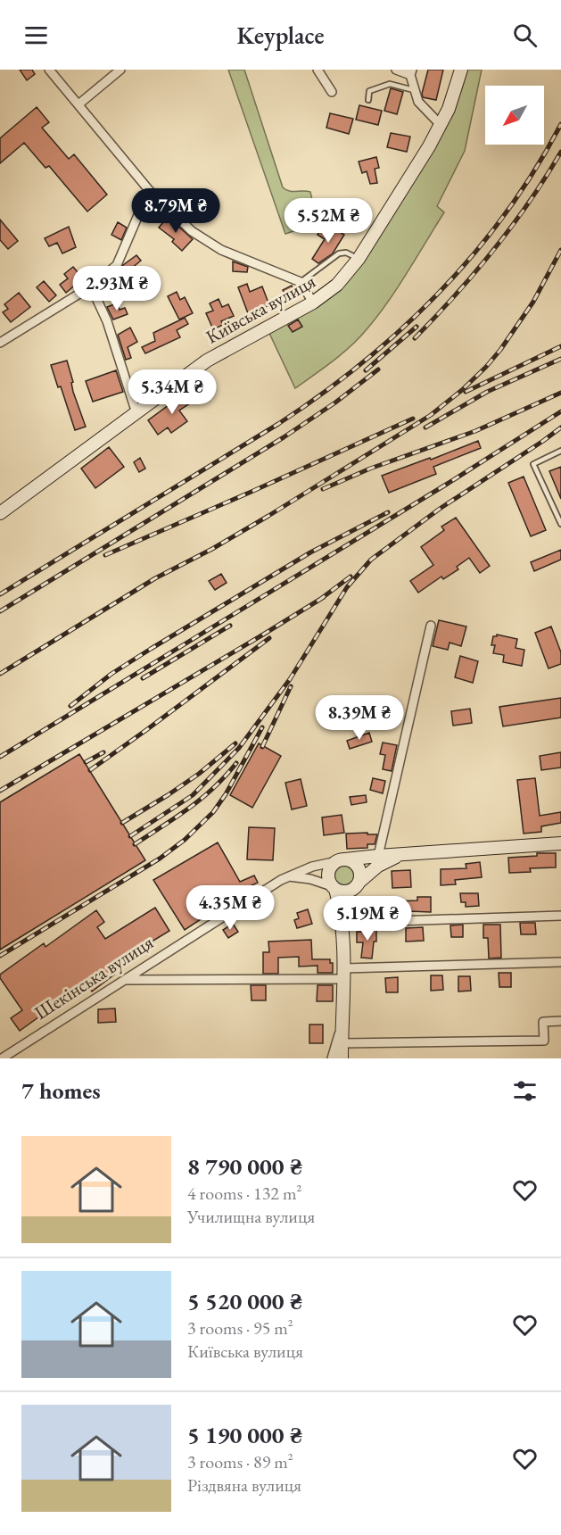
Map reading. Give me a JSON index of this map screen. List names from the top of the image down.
{
  "streets": {
    "street": ["Київська вулиця", "Шекінська вулиця"]
  },
  "north": "bottom left",
  "page": {
    "header": "Keyplace",
    "price": [
      "8.79M ₴",
      "5.52M ₴",
      "2.93M ₴",
      "5.34M ₴",
      "8.39M ₴",
      "4.35M ₴",
      "5.19M ₴"
    ],
    "heading": "7 homes",
    "list": [
      {
        "name": "8 790 000 ₴",
        "note": "4 rooms · 132 m² · Училищна вулиця"
      },
      {
        "name": "5 520 000 ₴",
        "note": "3 rooms · 95 m² · Київська вулиця"
      },
      {
        "name": "5 190 000 ₴",
        "note": "3 rooms · 89 m² · Різдвяна вулиця"
      }
    ]
  }
}
